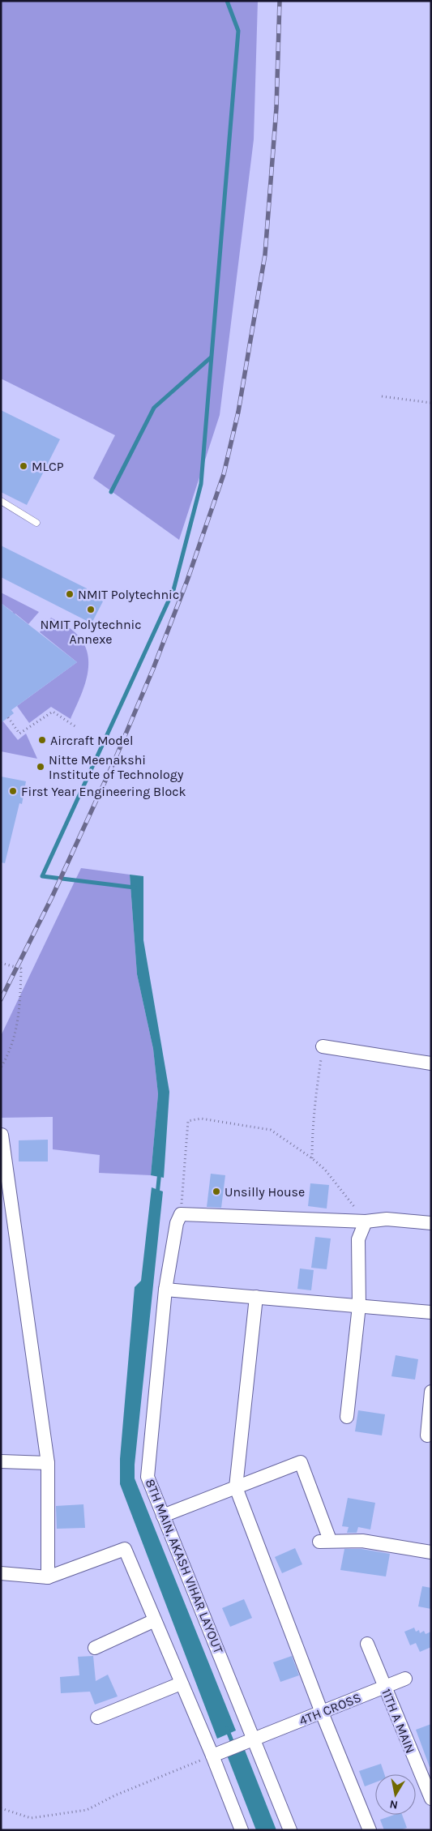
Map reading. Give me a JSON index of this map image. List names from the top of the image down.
{
  "streets": {
    "street": ["8TH MAIN, AKASH VIHAR LAYOUT", "4TH CROSS", "11TH A MAIN"]
  },
  "crossings": [
    ["8TH MAIN, AKASH VIHAR LAYOUT", "4TH CROSS"],
    ["4TH CROSS", "11TH A MAIN"]
  ],
  "places": [
    "MLCP",
    "NMIT Polytechnic",
    "NMIT Polytechnic Annexe",
    "Aircraft Model",
    "Nitte Meenakshi Institute of Technology",
    "First Year Engineering Block",
    "Unsilly House"
  ],
  "north": "bottom"
}
